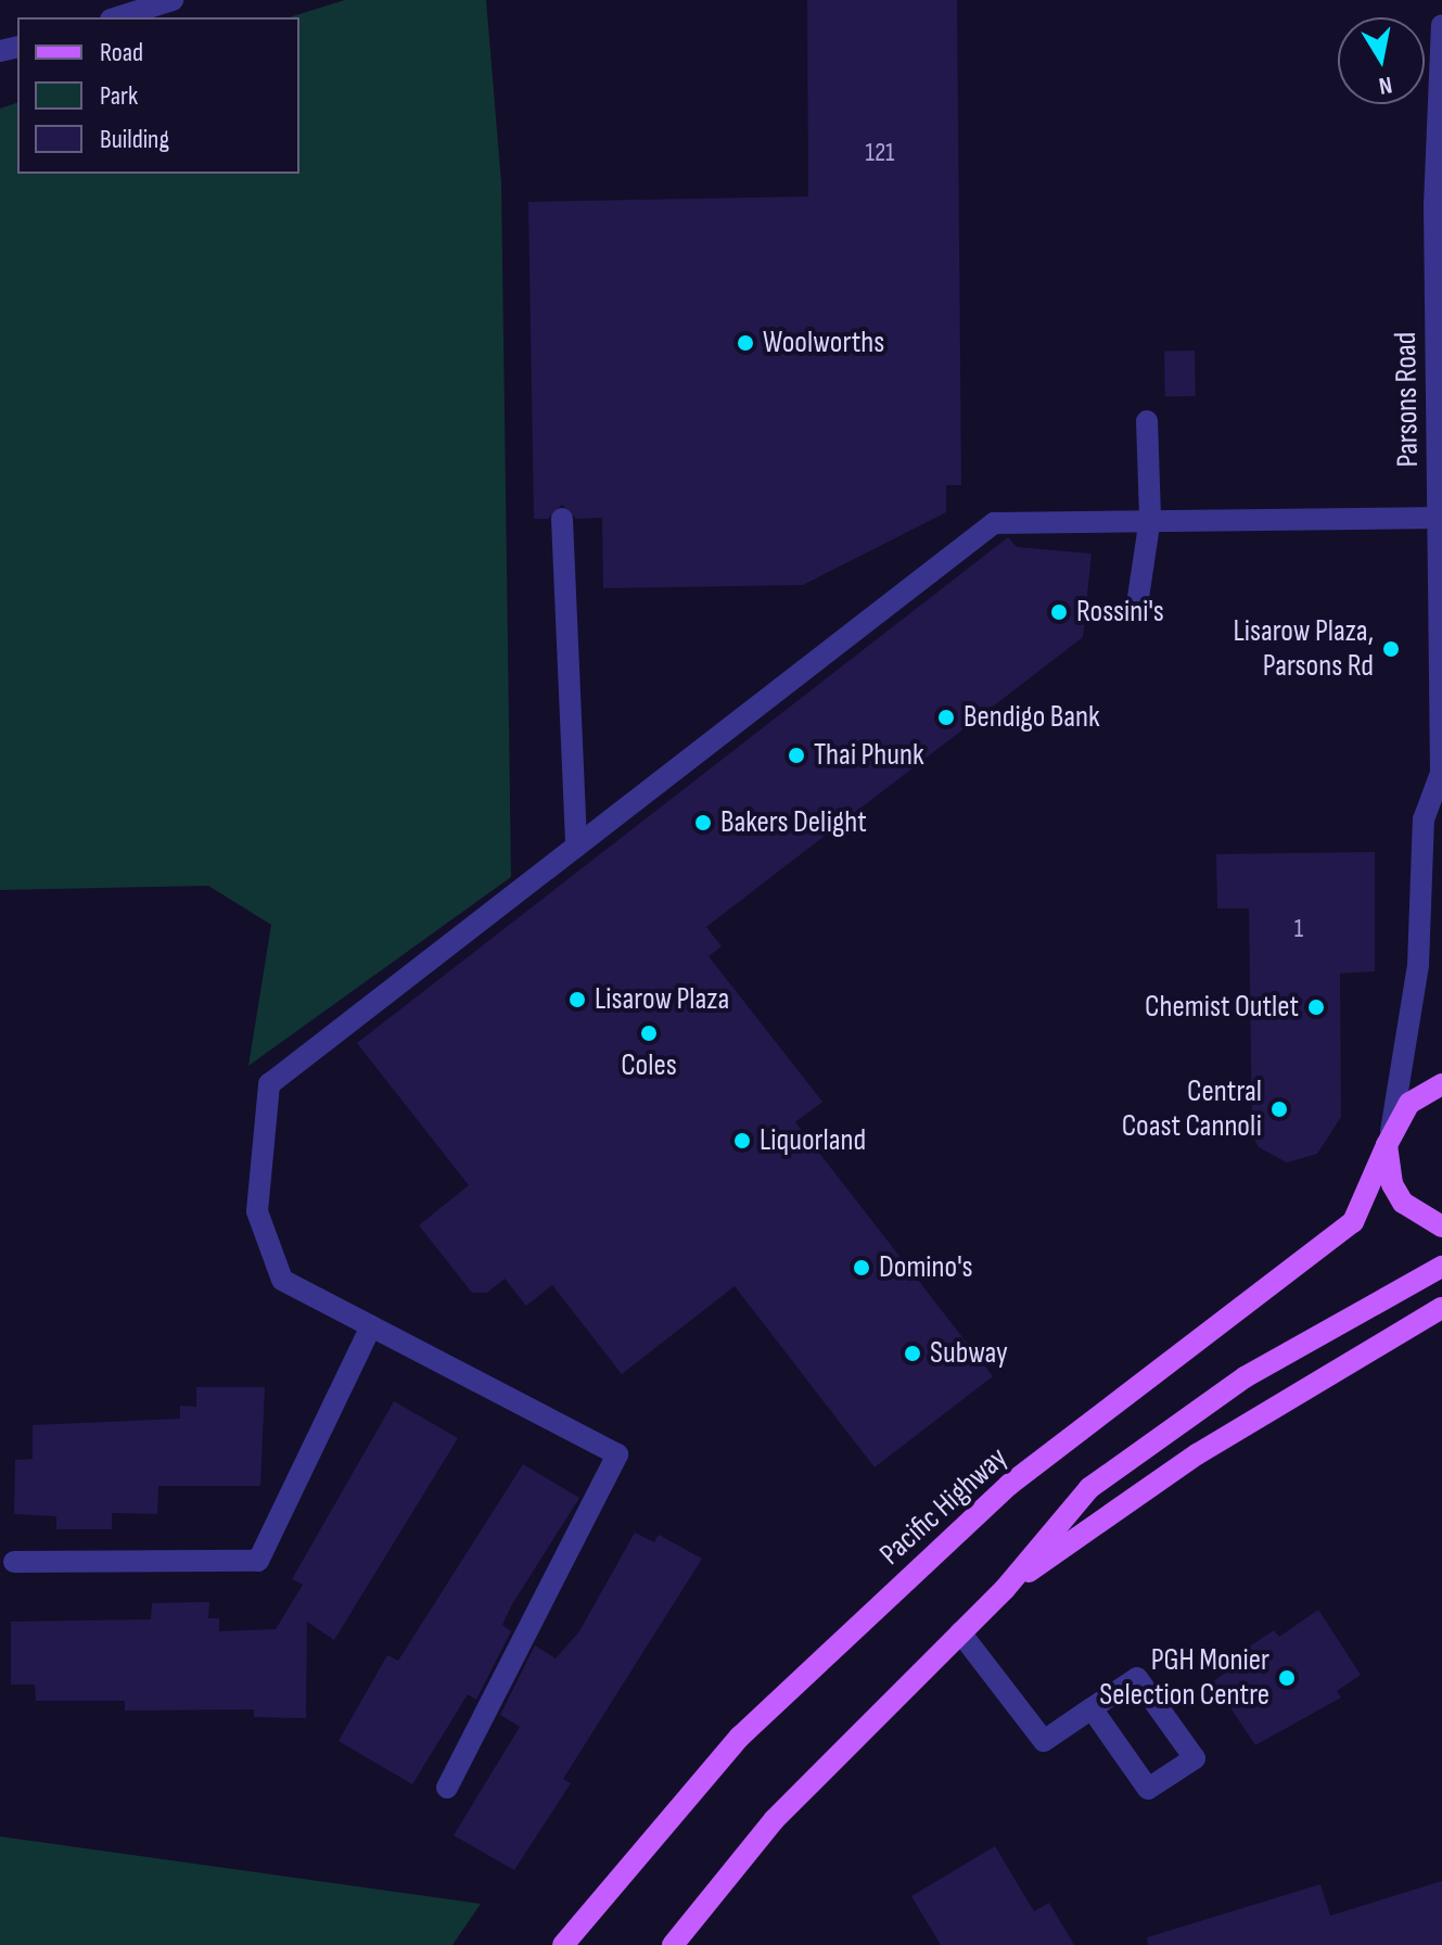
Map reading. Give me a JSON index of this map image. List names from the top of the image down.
{
  "streets": {
    "main road": ["Pacific Highway"],
    "street": ["Parsons Road"]
  },
  "crossings": [
    ["Parsons Road", "Pacific Highway"]
  ],
  "places": [
    "Woolworths",
    "Rossini's",
    "Lisarow Plaza, Parsons Rd",
    "Bendigo Bank",
    "Thai Phunk",
    "Bakers Delight",
    "Lisarow Plaza",
    "Chemist Outlet",
    "Coles",
    "Central Coast Cannoli",
    "Liquorland",
    "Domino's",
    "Subway",
    "PGH Monier Selection Centre"
  ],
  "house_numbers": ["121", "1"],
  "legend": ["Road", "Park", "Building"],
  "north": "bottom"
}
